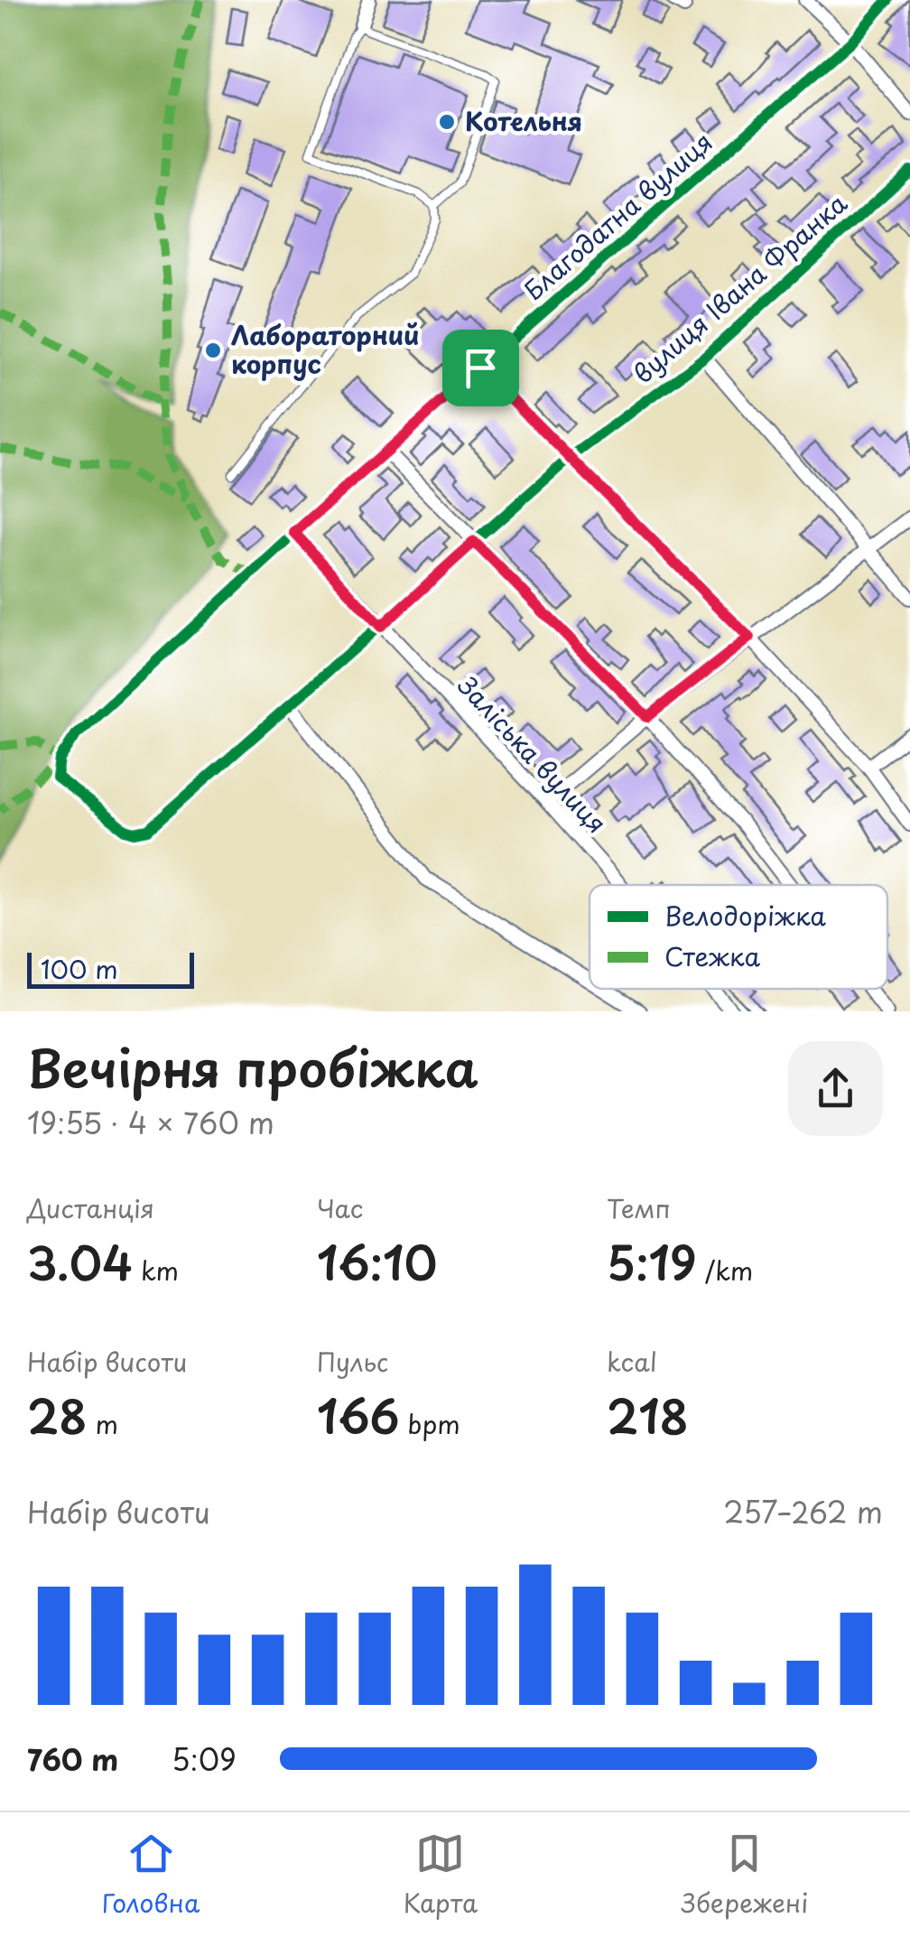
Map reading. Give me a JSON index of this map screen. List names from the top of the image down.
{
  "streets": {
    "street": ["Благодатна вулиця", "вулиця Івана Франка", "Заліська вулиця"]
  },
  "crossings": [
    ["Благодатна вулиця", "вулиця Івана Франка"],
    ["Благодатна вулиця", "Заліська вулиця"],
    ["вулиця Івана Франка", "Заліська вулиця"]
  ],
  "places": ["Котельня", "Лабораторний корпус"],
  "legend": ["Велодоріжка", "Стежка"],
  "scale_bar": "100 m",
  "page": {
    "scale": "100 m",
    "heading": ["Вечірня пробіжка", "19:55 · 4 × 760 m"],
    "stats": [
      ["Дистанція", "3.04 km"],
      ["Час", "16:10"],
      ["Темп", "5:19 /km"],
      ["Набір висоти", "28 m"],
      ["Пульс", "166 bpm"],
      ["kcal", "218"]
    ],
    "chart": ["Набір висоти", "257–262 m"],
    "list": [
      {
        "name": "760 m",
        "note": "5:09"
      }
    ],
    "tabs": ["Головна", "Карта", "Збережені"]
  }
}
